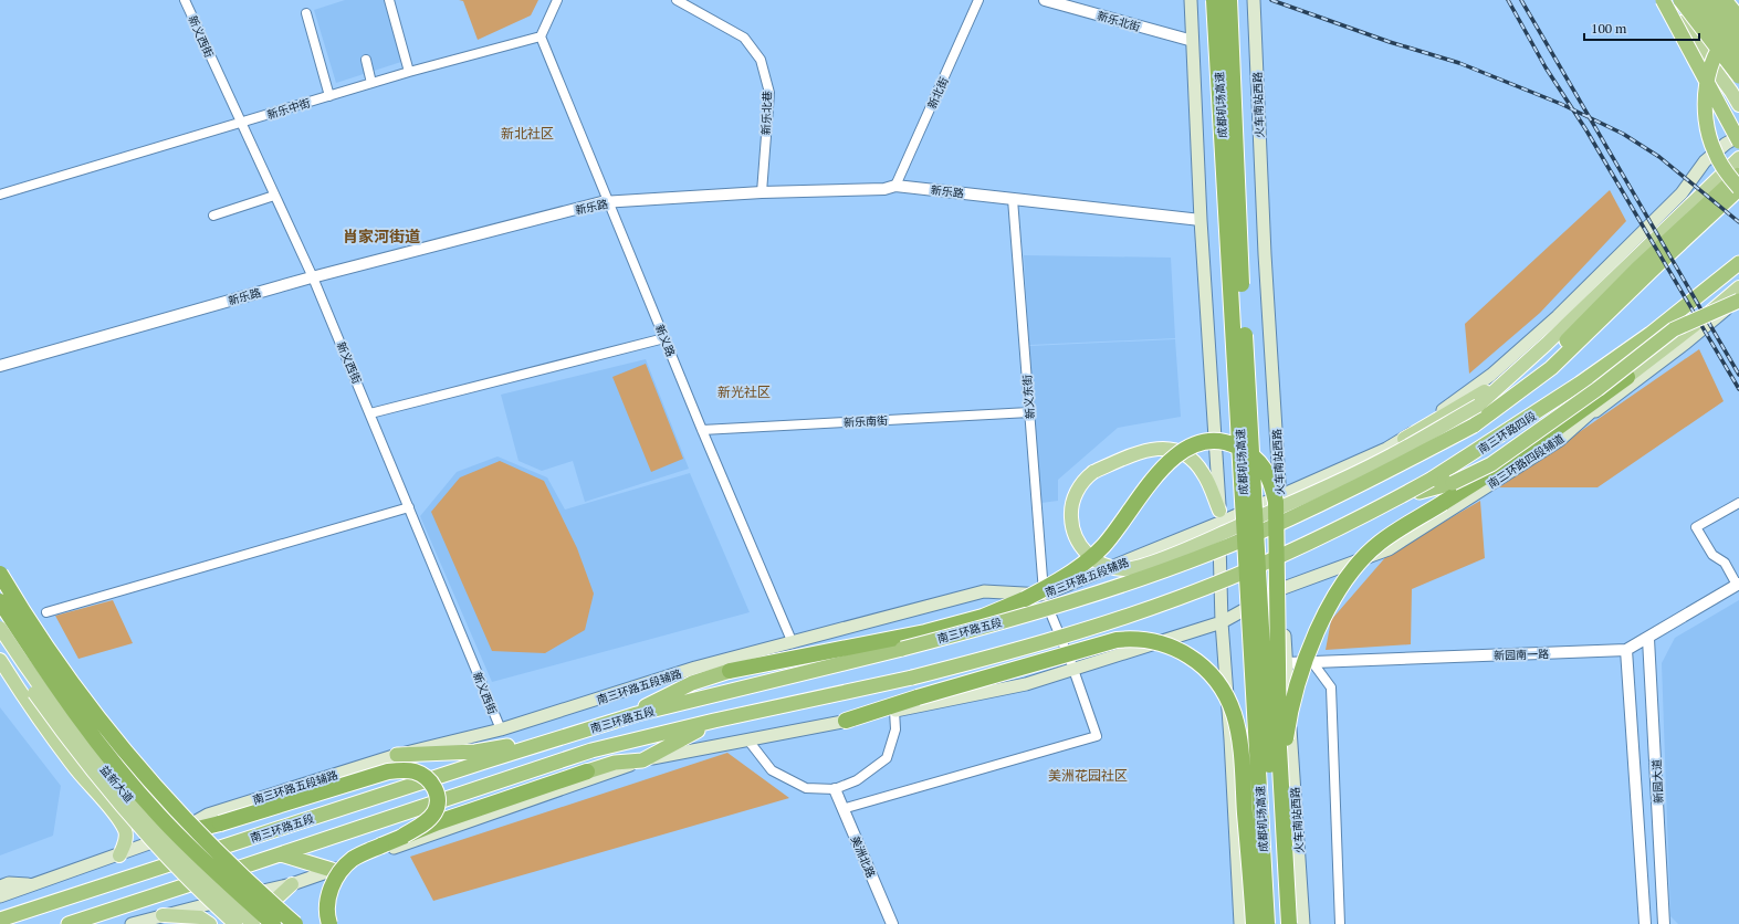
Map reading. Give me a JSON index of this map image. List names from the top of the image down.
{
  "streets": {
    "highway": ["成都机场高速", "南三环路四段", "南三环路五段"],
    "main road": [
      "火车南站西路",
      "南三环路四段辅道",
      "南三环路五段辅路",
      "益新大道"
    ],
    "street": [
      "新乐北街",
      "新义西街",
      "新北街",
      "新乐中街",
      "新乐北巷",
      "新乐路",
      "新义路",
      "新义东街",
      "新乐南街",
      "新园南一路",
      "新园大道",
      "美洲北路"
    ]
  },
  "crossings": [
    ["新义西街", "新乐中街"],
    ["新义西街", "新乐路"],
    ["新义西街", "南三环路五段辅路"],
    ["新北街", "新乐路"],
    ["火车南站西路", "南三环路四段辅道"],
    ["火车南站西路", "南三环路五段辅路"],
    ["火车南站西路", "新园南一路"],
    ["新乐中街", "新义路"],
    ["新乐北巷", "新乐路"],
    ["新乐路", "新义路"],
    ["新乐路", "新义东街"],
    ["新义路", "新乐南街"],
    ["新义路", "南三环路五段辅路"],
    ["新义东街", "新乐南街"],
    ["新义东街", "南三环路五段辅路"],
    ["新义东街", "美洲北路"],
    ["南三环路四段", "南三环路五段"],
    ["新园南一路", "新园大道"]
  ],
  "districts": [
    "新北社区",
    "肖家河街道",
    "新光社区",
    "美洲花园社区"
  ],
  "scale_bar": "100 m"
}
